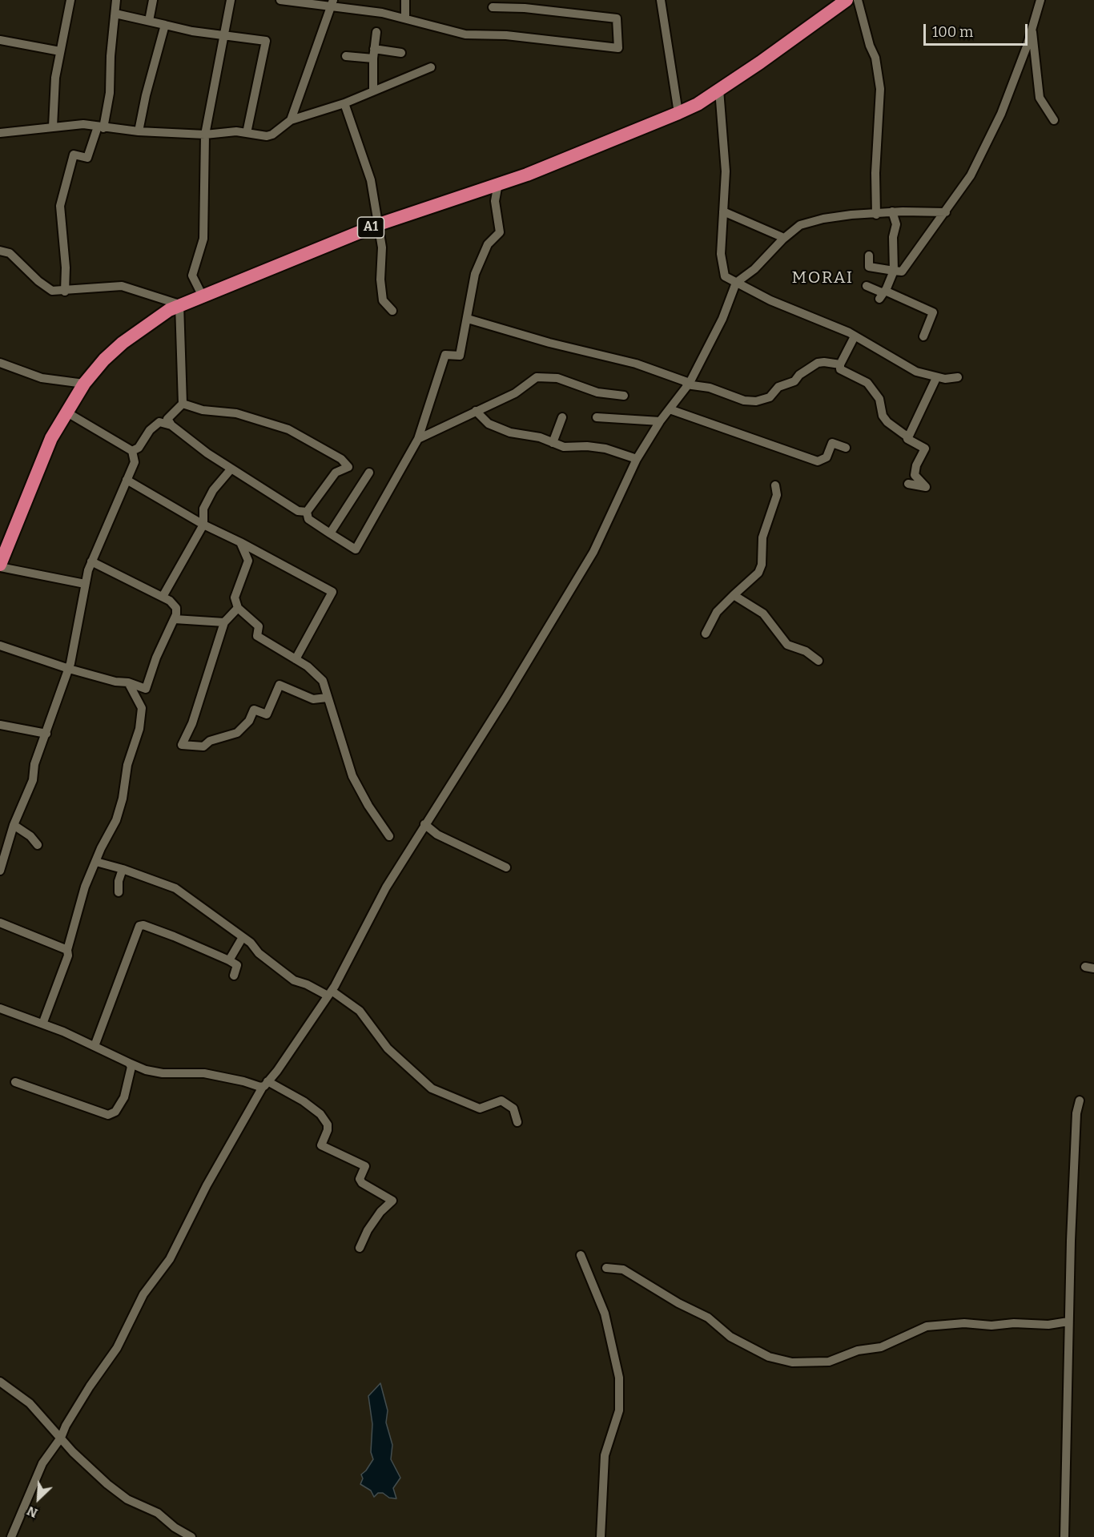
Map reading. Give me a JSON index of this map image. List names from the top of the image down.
{
  "streets": {
    "highway": ["A1"]
  },
  "districts": ["MORAI"],
  "scale_bar": "100 m",
  "north": "bottom left"
}
